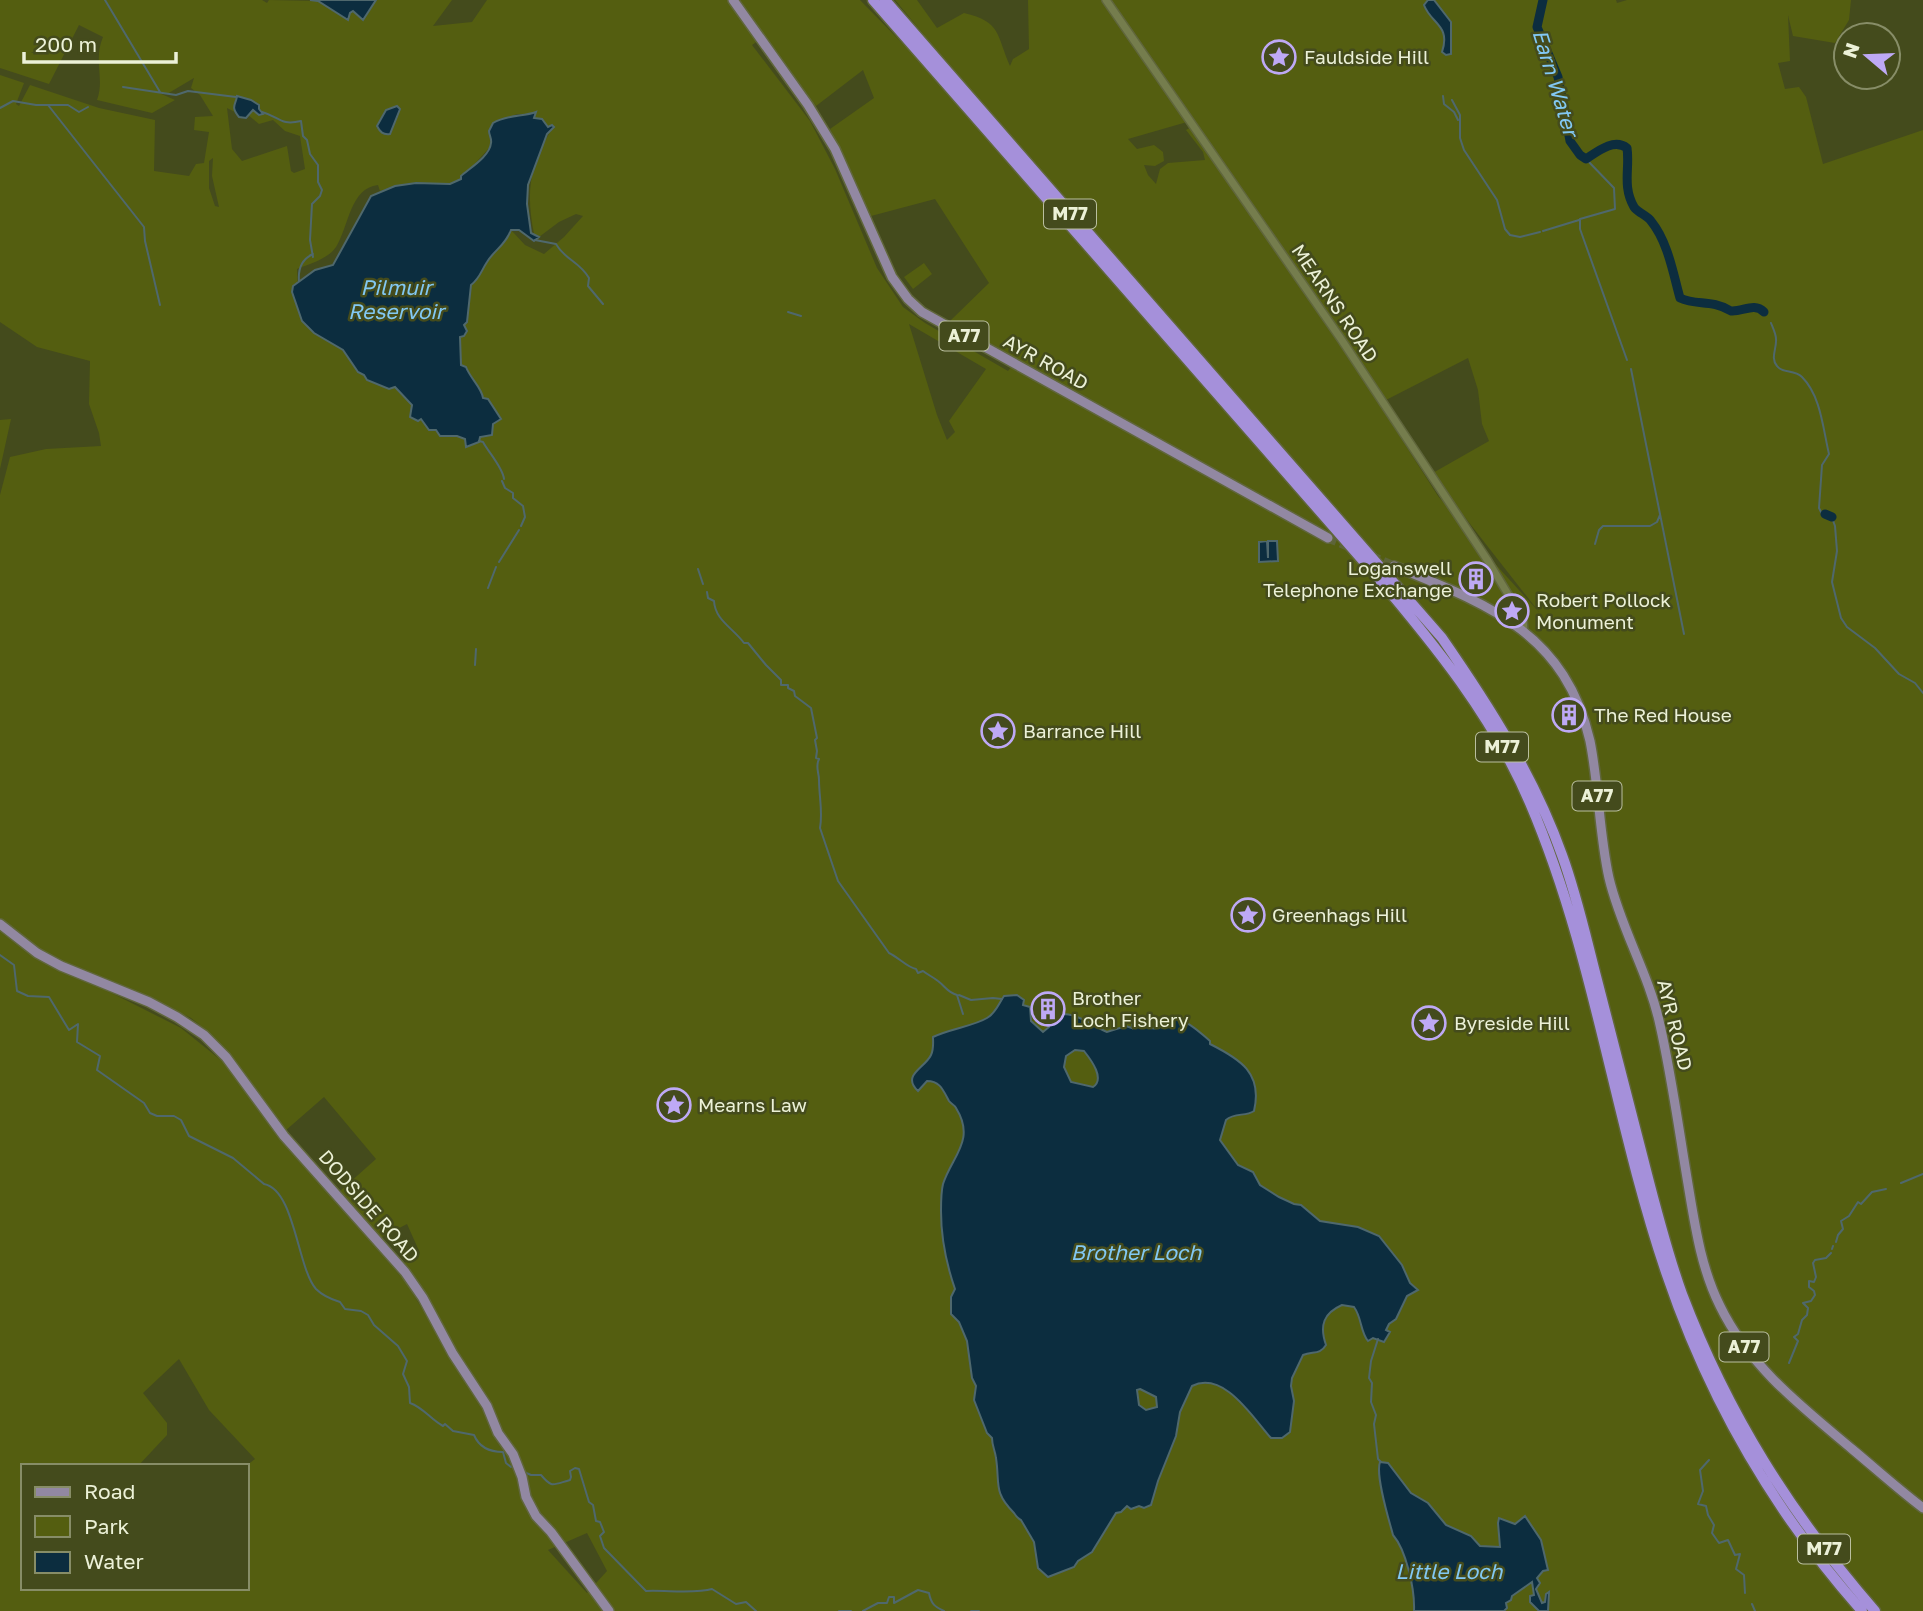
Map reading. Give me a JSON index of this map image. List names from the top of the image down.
{
  "streets": {
    "highway": ["M77"],
    "main road": ["A77", "AYR ROAD", "DODSIDE ROAD"],
    "street": ["MEARNS ROAD"]
  },
  "crossings": [
    ["MEARNS ROAD", "AYR ROAD"]
  ],
  "water": [
    "Earn Water",
    "Pilmuir Reservoir",
    "Brother Loch",
    "Little Loch"
  ],
  "places": {
    "place": [
      "Fauldside Hill",
      "Robert Pollock Monument",
      "Barrance Hill",
      "Greenhags Hill",
      "Byreside Hill",
      "Mearns Law"
    ],
    "building": ["Loganswell Telephone Exchange", "The Red House", "Brother Loch Fishery"]
  },
  "legend": ["Road", "Park", "Water"],
  "scale_bar": "200 m",
  "north": "left"
}
